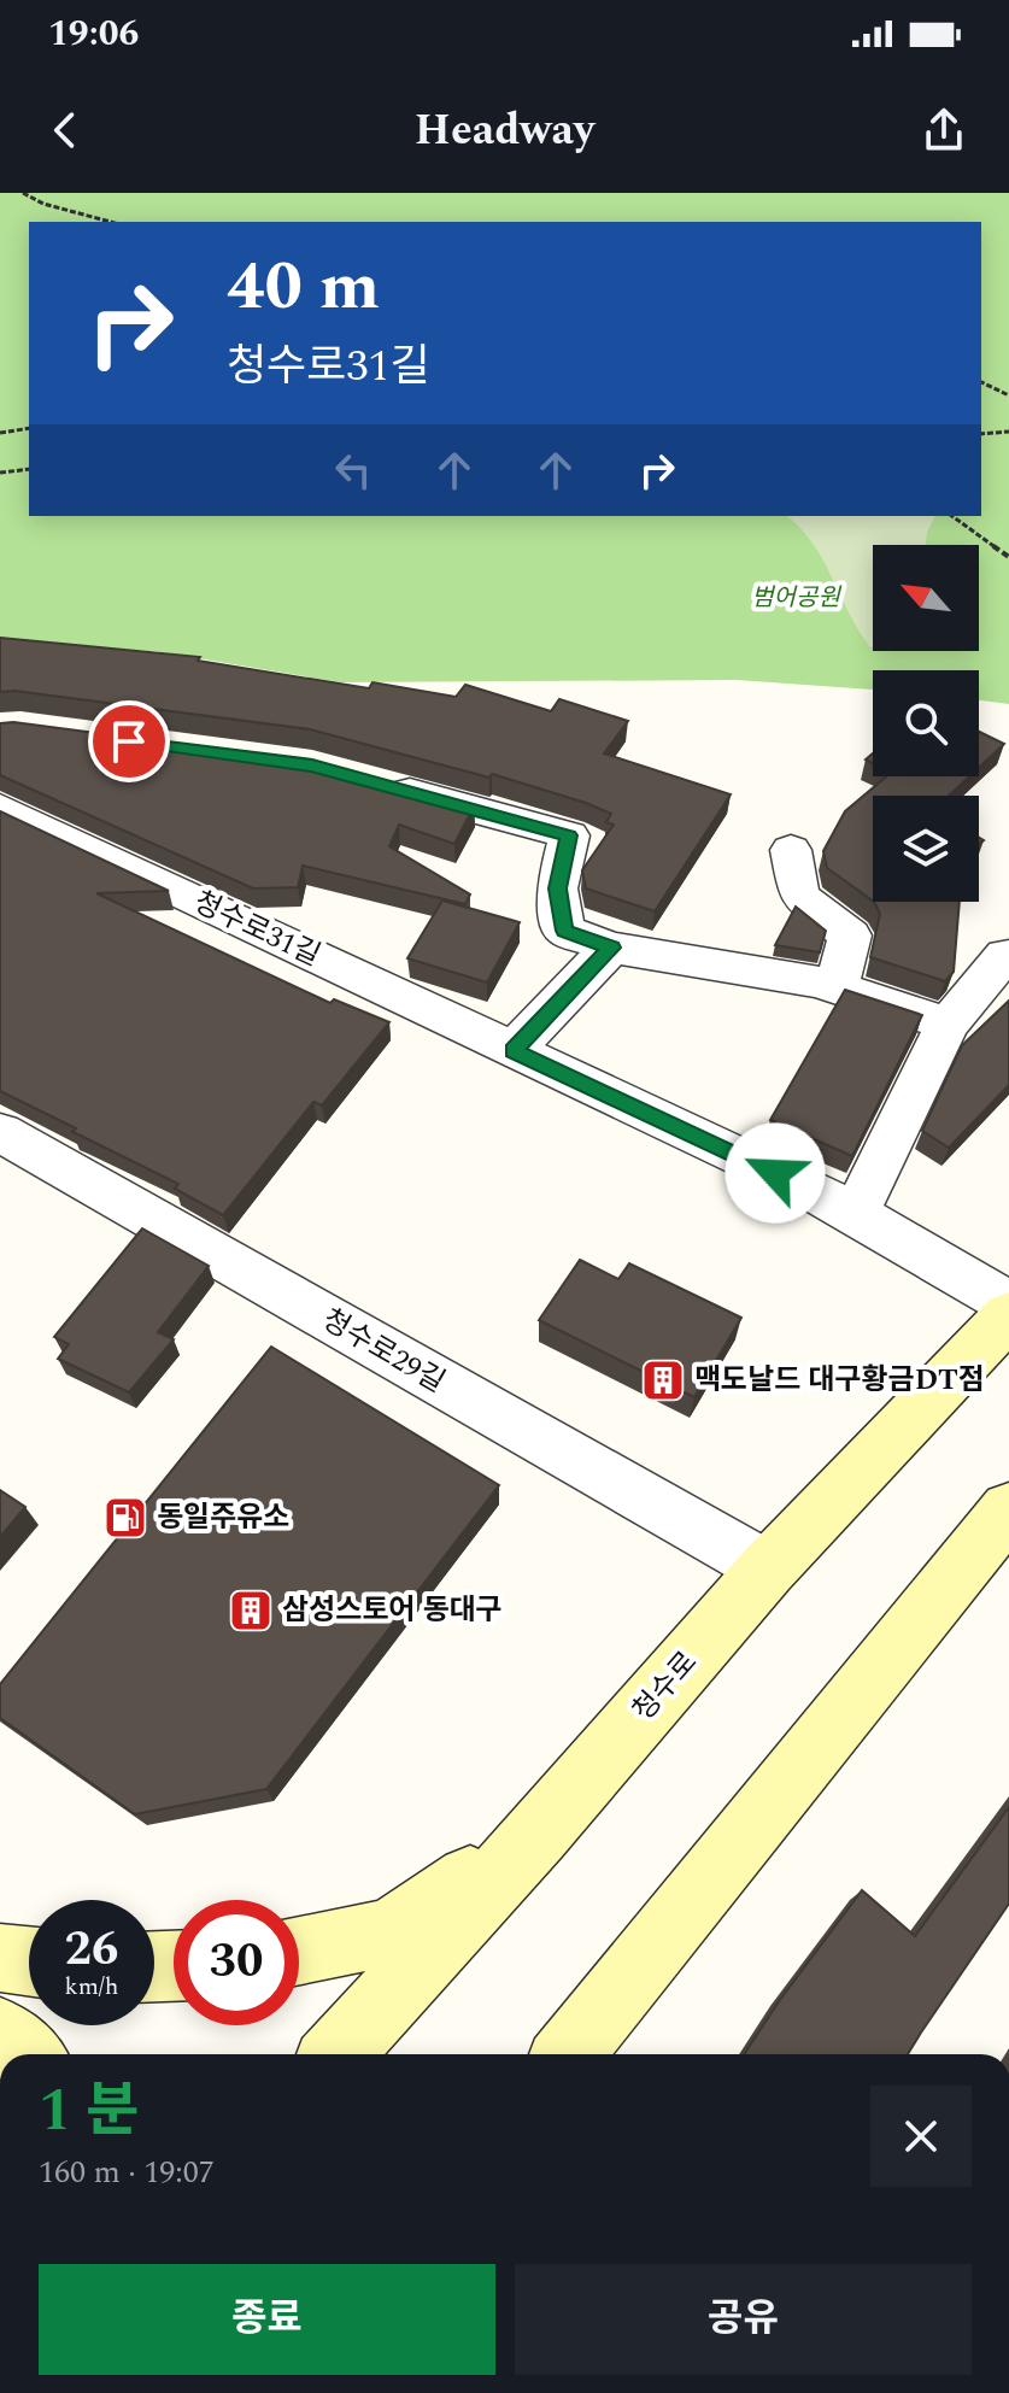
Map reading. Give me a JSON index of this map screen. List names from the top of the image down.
{
  "streets": {
    "main road": ["청수로"],
    "street": ["청수로31길", "청수로29길"]
  },
  "crossings": [
    ["청수로29길", "청수로"]
  ],
  "parks": ["범어공원"],
  "places": {
    "building": ["맥도날드 대구황금DT점", "삼성스토어 동대구"],
    "fuel station": ["동일주유소"]
  },
  "north": "top left",
  "page": {
    "status": "19:06",
    "header": "Headway",
    "turn": ["40 m", "청수로31길"],
    "speed": "26 km/h",
    "limit": "30",
    "heading": ["1 분", "160 m · 19:07"],
    "buttons": ["종료", "공유"]
  }
}
